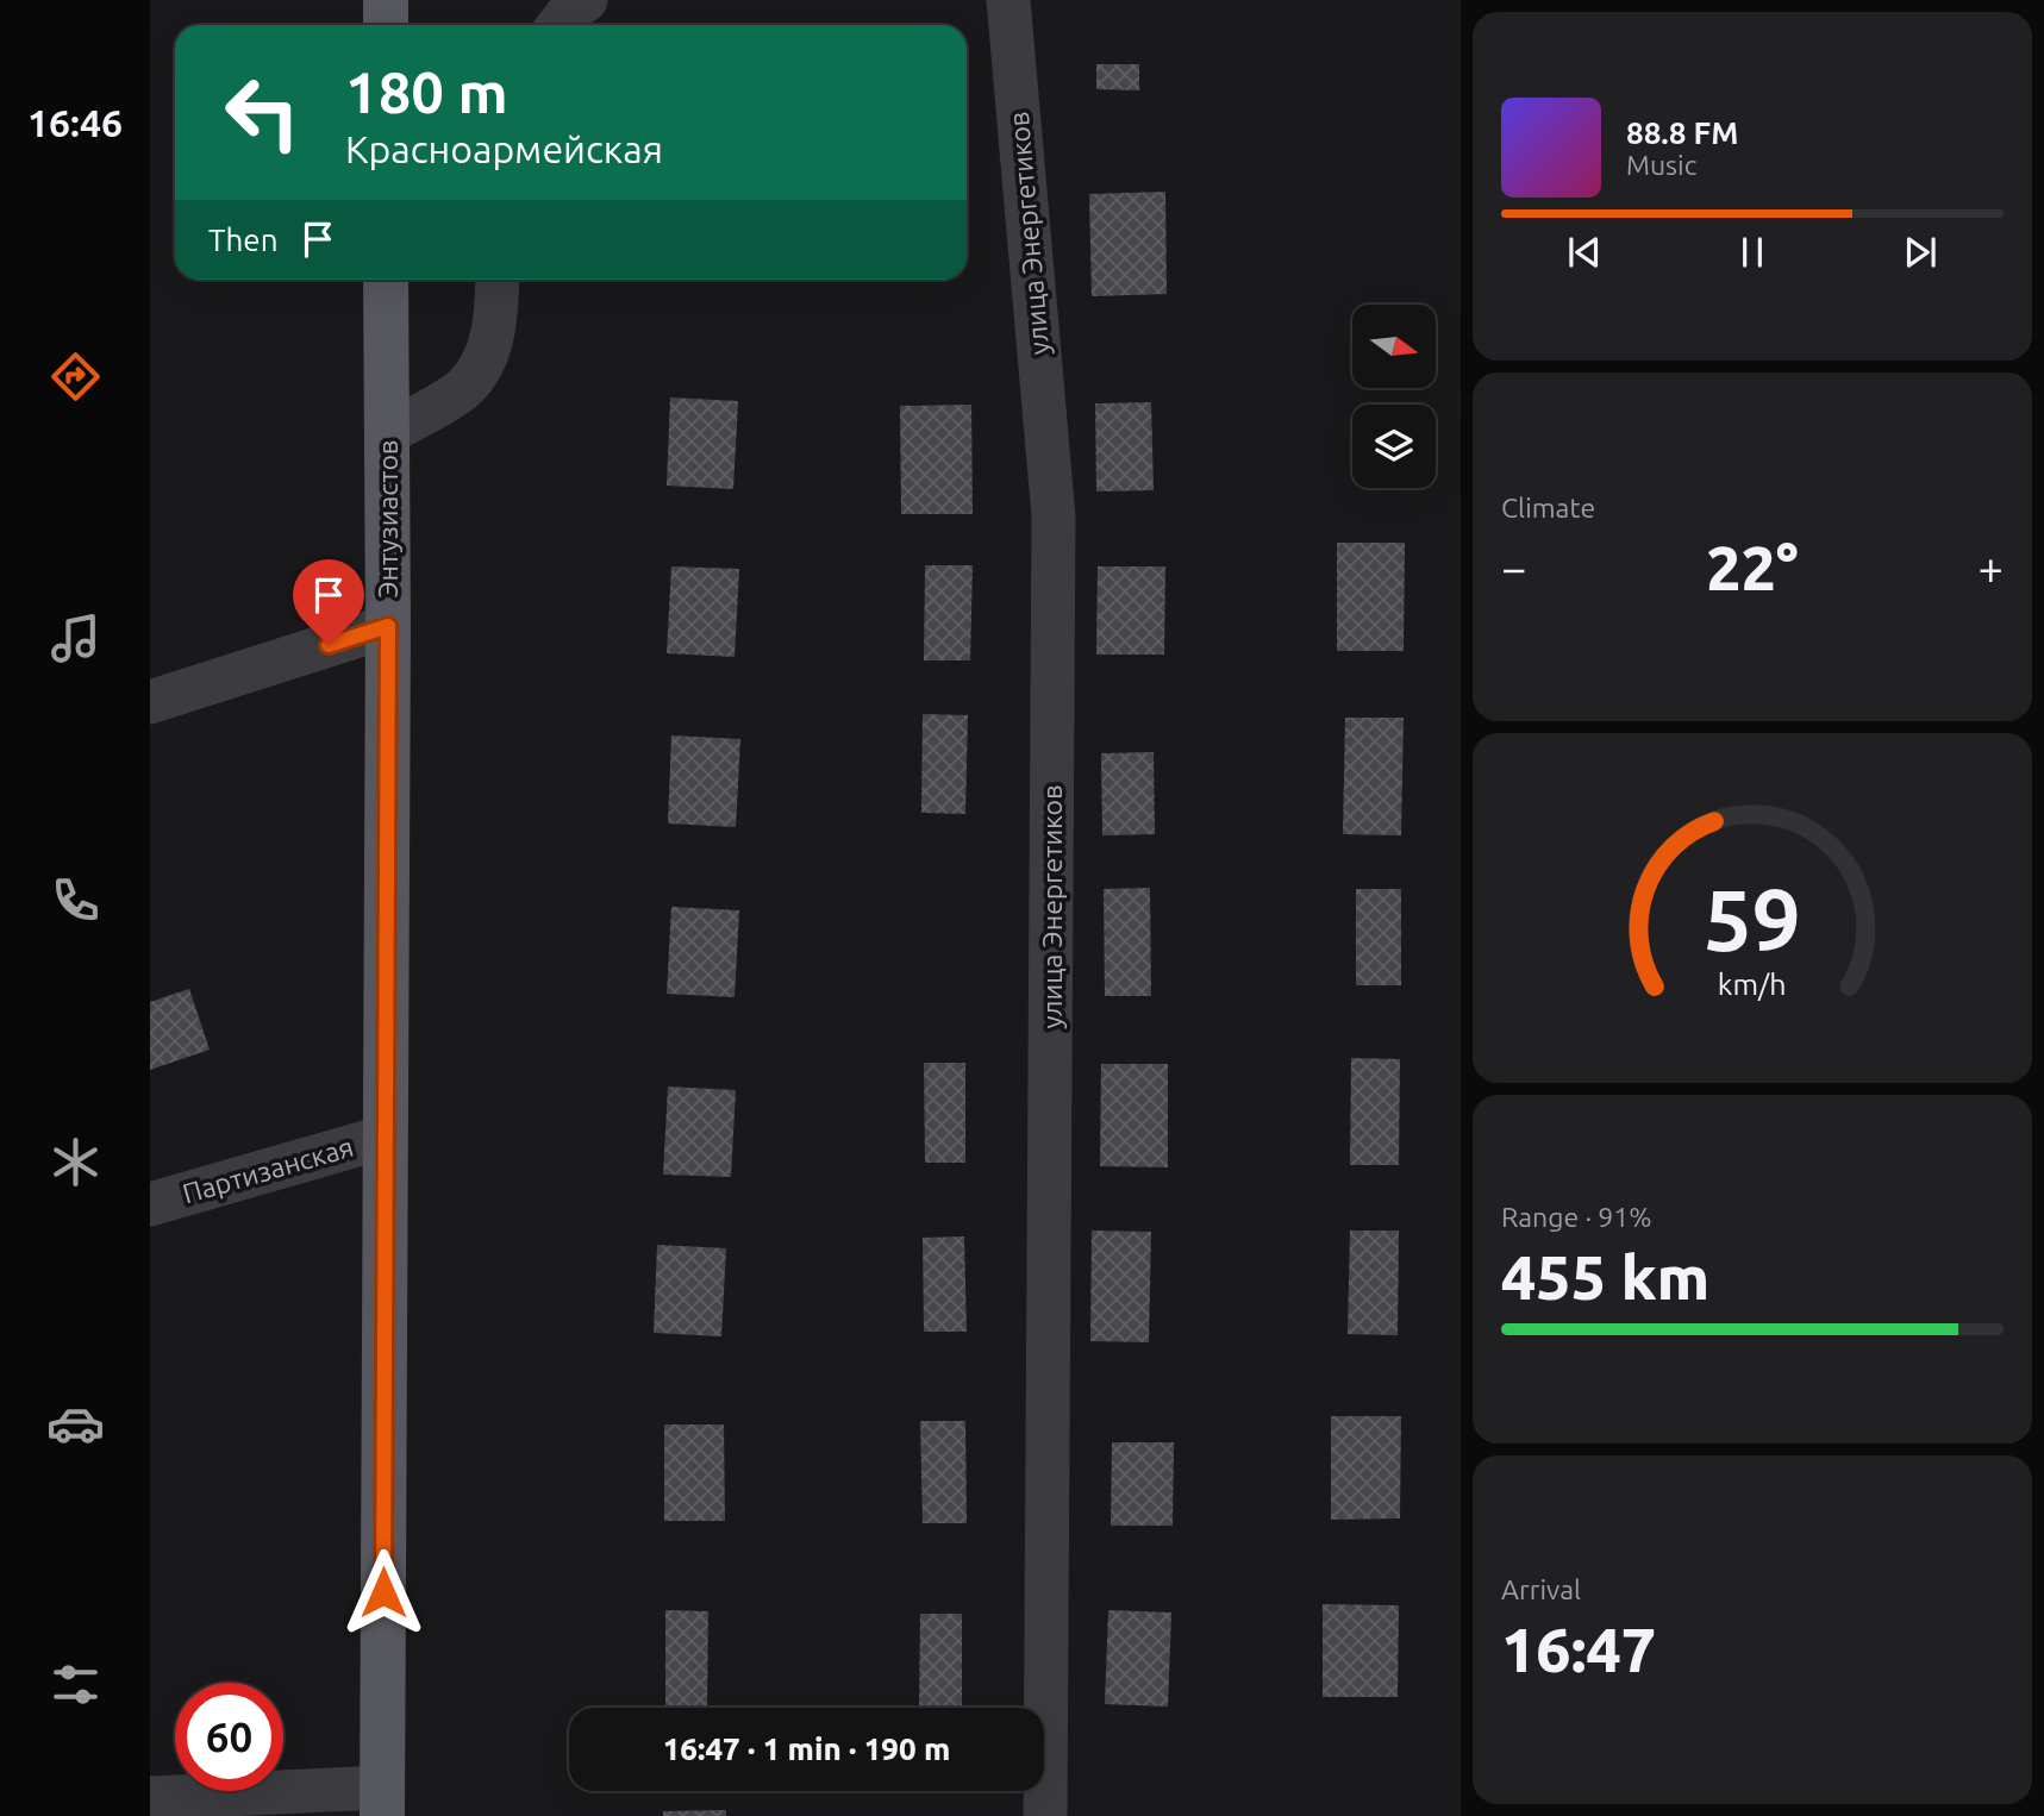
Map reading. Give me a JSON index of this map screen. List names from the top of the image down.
{
  "streets": {
    "main road": ["Энтузиастов"],
    "street": ["улица Энергетиков", "Партизанская"]
  },
  "crossings": [
    ["Энтузиастов", "Партизанская"]
  ],
  "north": "right",
  "page": {
    "tabs": "16:46",
    "turn": ["180 m", "Красноармейская"],
    "song": ["88.8 FM", "Music"],
    "then": "Then",
    "tile": [
      "Climate",
      ["Range · 91%", "455 km"],
      ["Arrival", "16:47"]
    ],
    "heat": ["−", "22°", "+"],
    "limit": "60",
    "trip": "16:47 · 1 min · 190 m",
    "gauge": ["59", "km/h"]
  }
}
